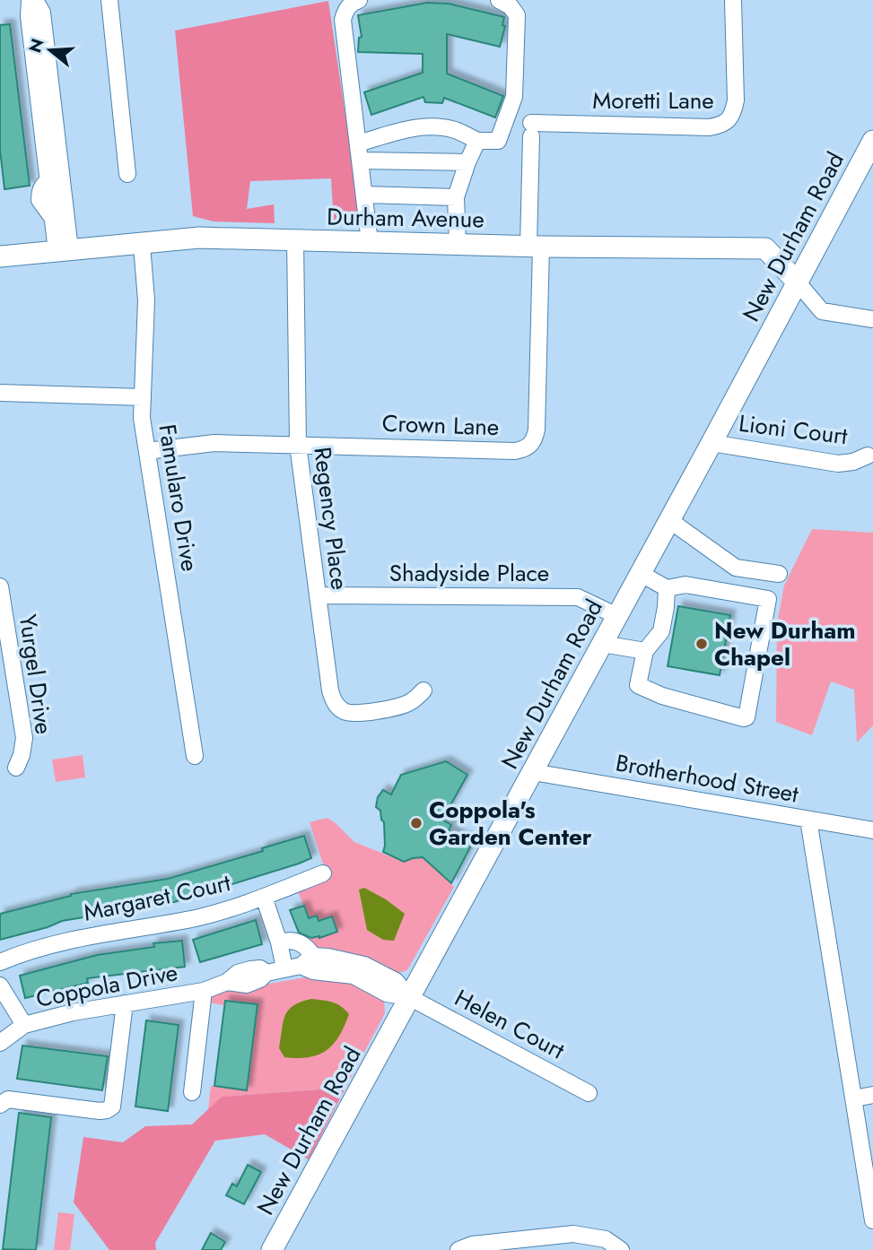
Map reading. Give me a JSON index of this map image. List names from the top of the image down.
{
  "streets": {
    "main road": ["Durham Avenue", "New Durham Road"],
    "street": [
      "Moretti Lane",
      "Crown Lane",
      "Lioni Court",
      "Famularo Drive",
      "Regency Place",
      "Shadyside Place",
      "Yurgel Drive",
      "Brotherhood Street",
      "Margaret Court",
      "Coppola Drive",
      "Helen Court"
    ]
  },
  "crossings": [
    ["Moretti Lane", "Durham Avenue"],
    ["Moretti Lane", "Crown Lane"],
    ["Durham Avenue", "New Durham Road"],
    ["Durham Avenue", "Crown Lane"],
    ["Durham Avenue", "Famularo Drive"],
    ["Durham Avenue", "Regency Place"],
    ["New Durham Road", "Lioni Court"],
    ["New Durham Road", "Shadyside Place"],
    ["New Durham Road", "Brotherhood Street"],
    ["New Durham Road", "Coppola Drive"],
    ["New Durham Road", "Helen Court"],
    ["Crown Lane", "Famularo Drive"],
    ["Crown Lane", "Regency Place"],
    ["Regency Place", "Shadyside Place"],
    ["Coppola Drive", "Helen Court"]
  ],
  "places": ["New Durham Chapel", "Coppola's Garden Center"],
  "north": "left"
}
